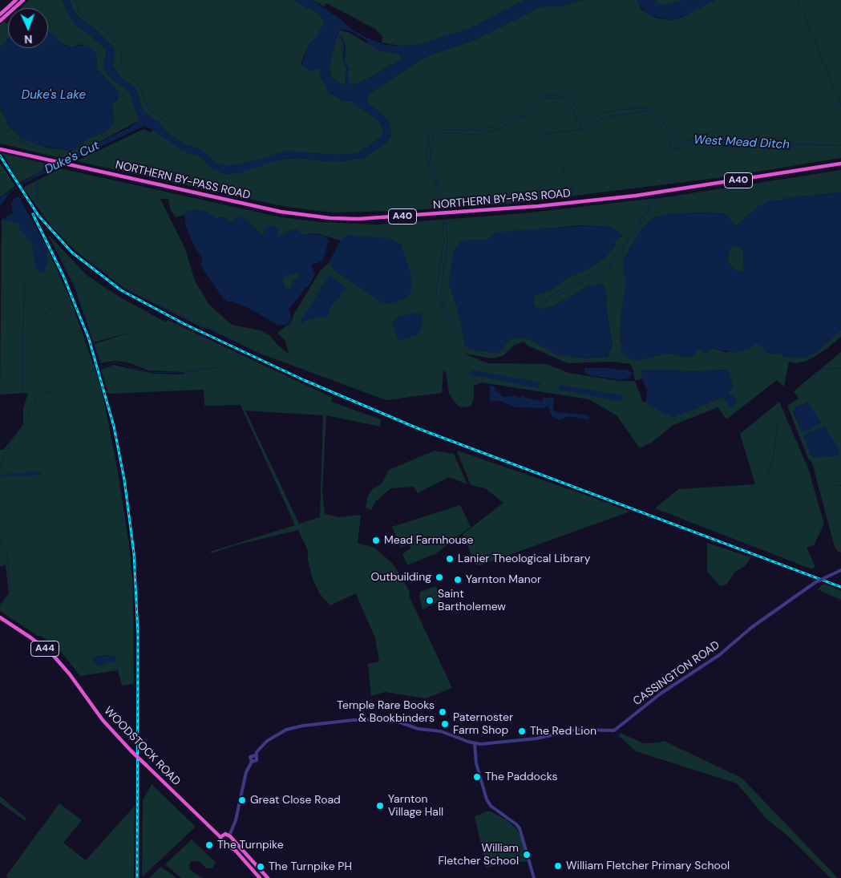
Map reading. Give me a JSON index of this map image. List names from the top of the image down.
{
  "streets": {
    "highway": [
      "NORTHERN BY-PASS ROAD",
      "A40",
      "A44",
      "WOODSTOCK ROAD"
    ],
    "street": ["CASSINGTON ROAD"]
  },
  "crossings": [
    ["A44", "CASSINGTON ROAD"],
    ["A44", "WOODSTOCK ROAD"],
    ["CASSINGTON ROAD", "WOODSTOCK ROAD"]
  ],
  "water": ["Duke's Lake", "West Mead Ditch", "Duke's Cut"],
  "places": [
    "Mead Farmhouse",
    "Lanier Theological Library",
    "Outbuilding",
    "Yarnton Manor",
    "Saint Bartholemew",
    "Temple Rare Books & Bookbinders",
    "Paternoster Farm Shop",
    "The Red Lion",
    "The Paddocks",
    "Great Close Road",
    "Yarnton Village Hall",
    "The Turnpike",
    "William Fletcher School",
    "William Fletcher Primary School",
    "The Turnpike PH"
  ],
  "north": "bottom"
}
